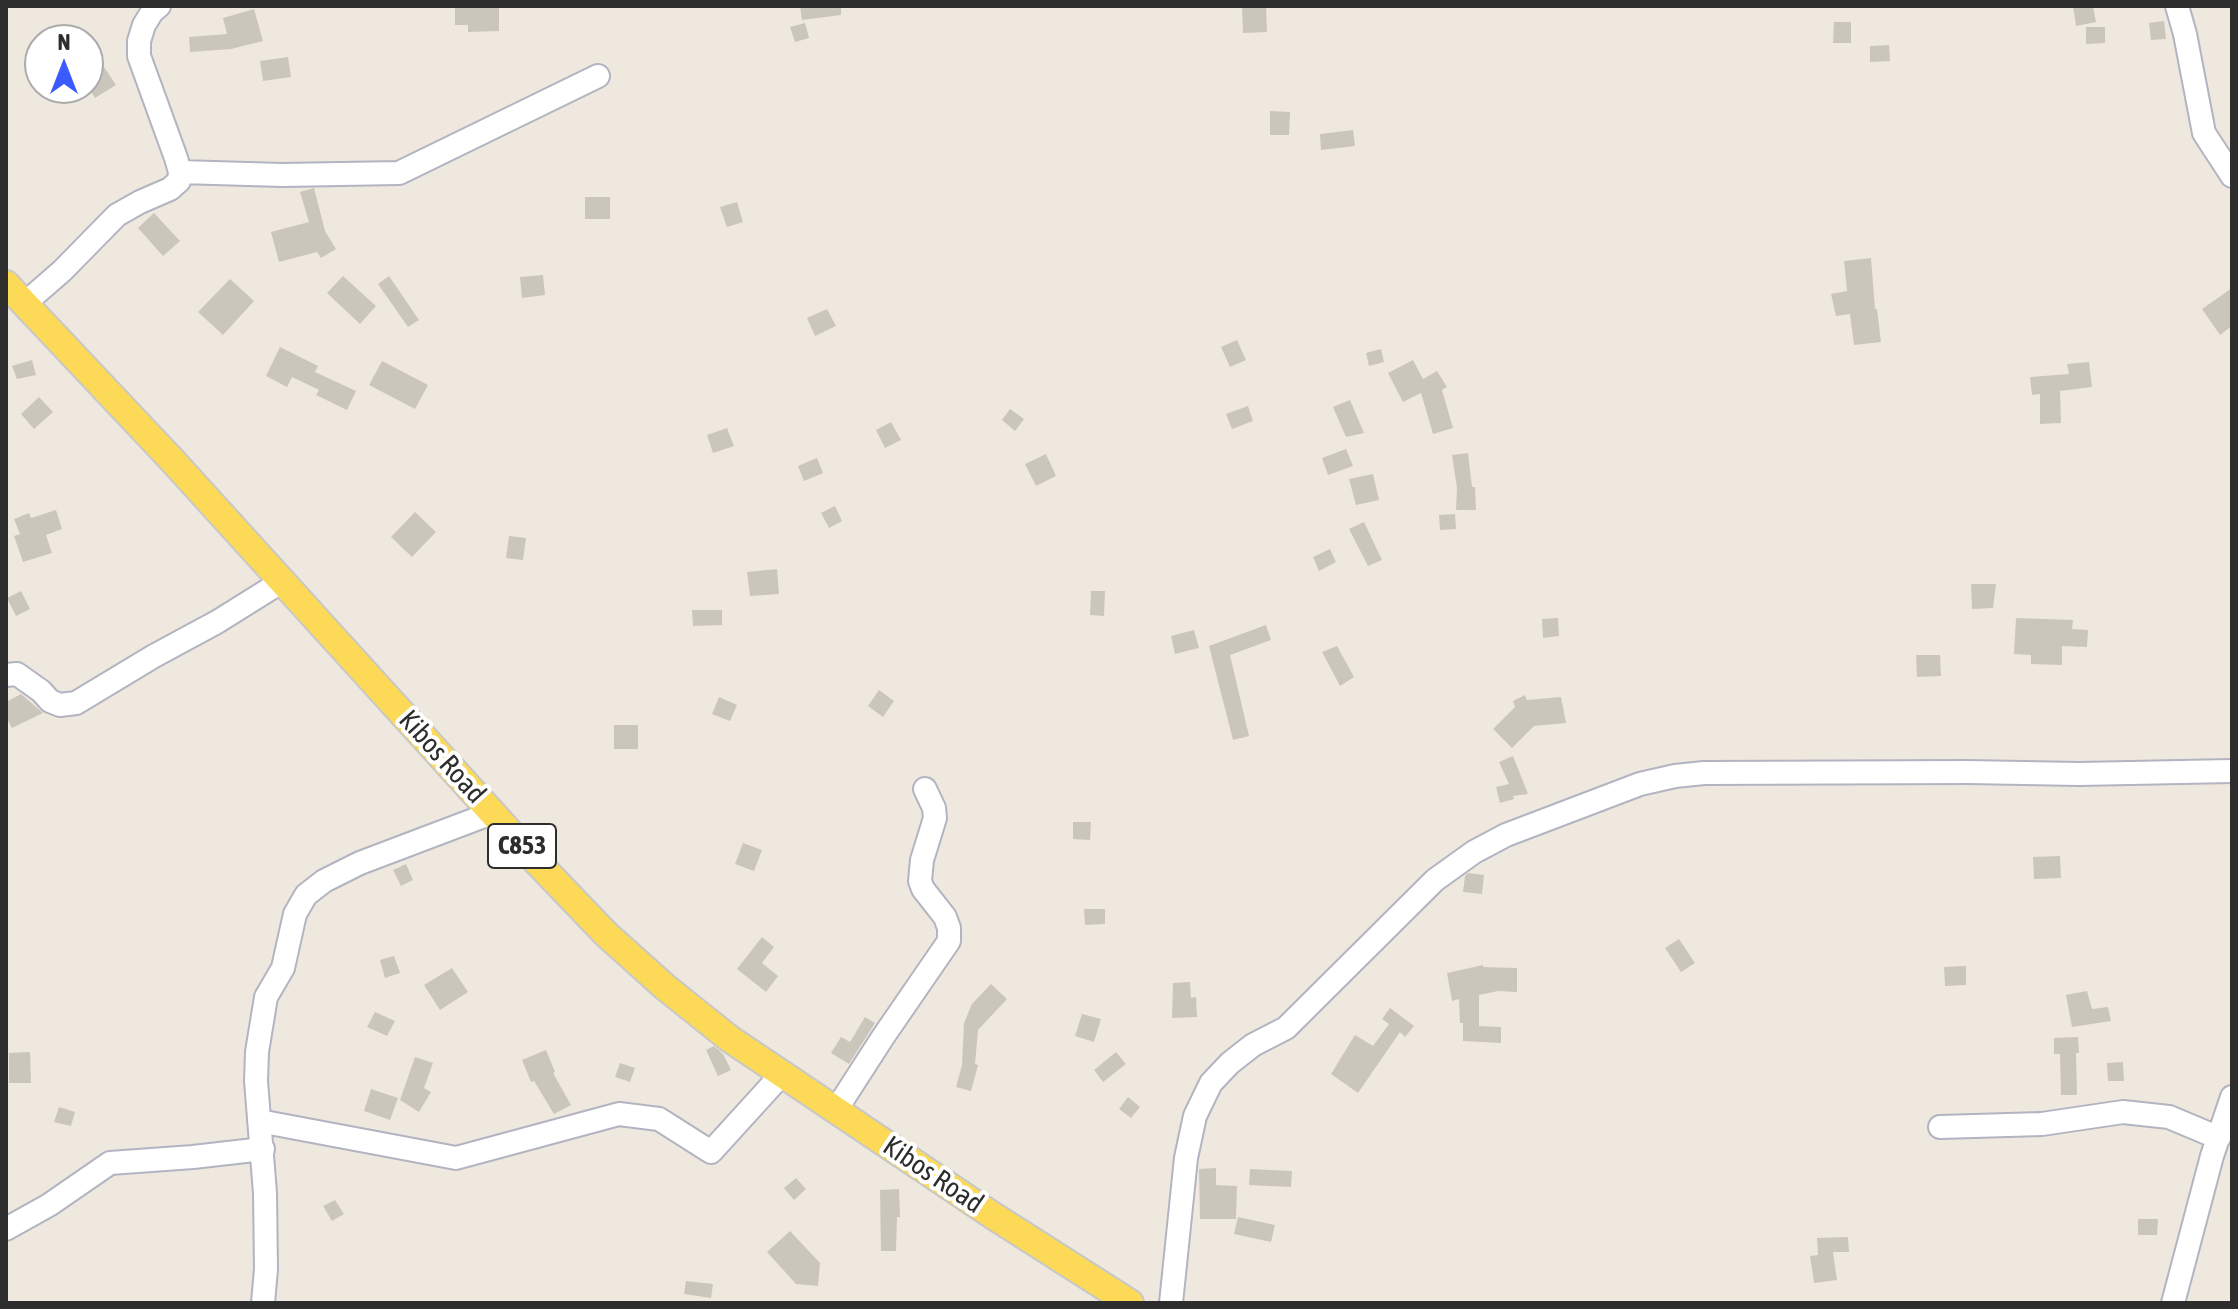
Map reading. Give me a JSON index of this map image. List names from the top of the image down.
{
  "streets": {
    "main road": ["Kibos Road", "C853"]
  },
  "north": "top"
}
